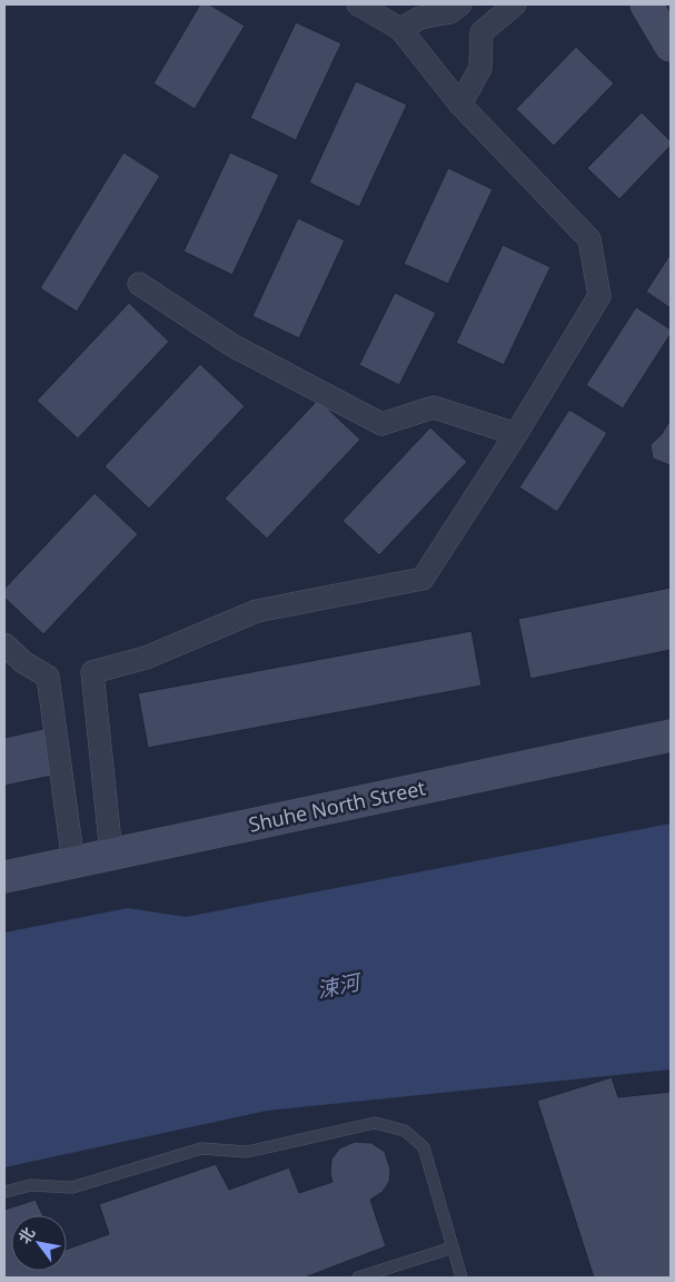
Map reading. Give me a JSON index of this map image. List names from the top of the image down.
{
  "streets": {
    "main road": ["Shuhe North Street"]
  },
  "water": ["涑河"],
  "north": "top left"
}
